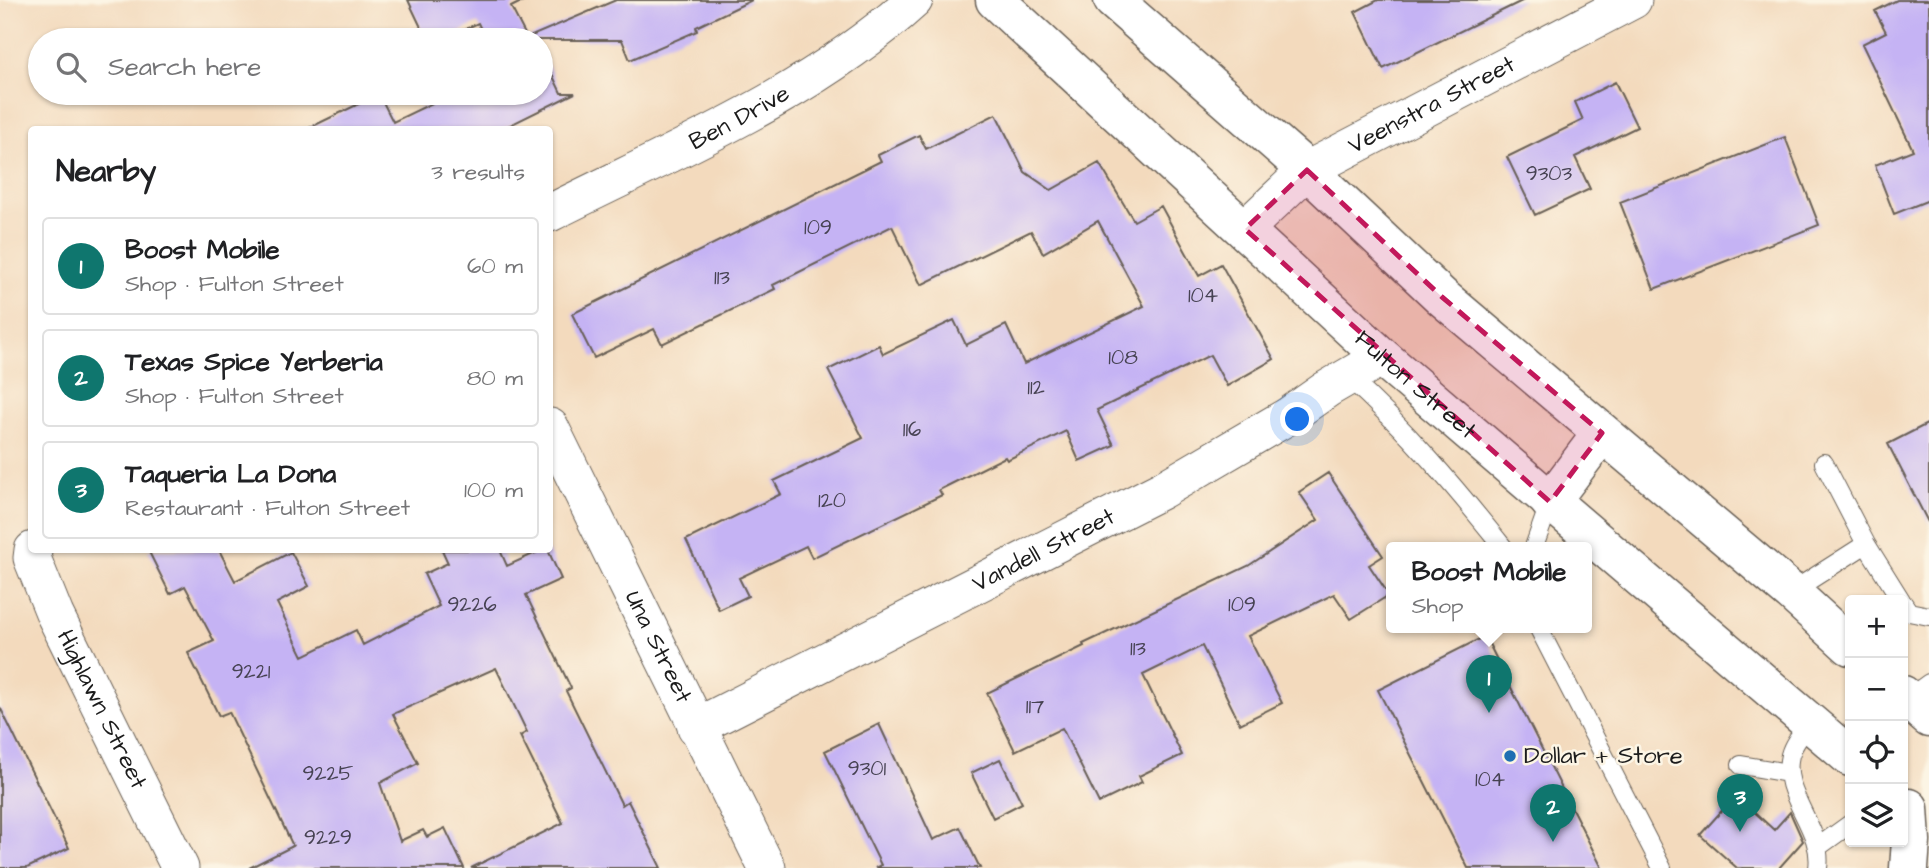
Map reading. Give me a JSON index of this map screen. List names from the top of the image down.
{
  "streets": {
    "main road": ["Fulton Street"],
    "street": [
      "Veenstra Street",
      "Ben Drive",
      "Vandell Street",
      "Una Street",
      "Highlawn Street"
    ]
  },
  "crossings": [
    ["Veenstra Street", "Fulton Street"],
    ["Fulton Street", "Vandell Street"],
    ["Vandell Street", "Una Street"]
  ],
  "places": ["Dollar + Store"],
  "house_numbers": [
    "9303",
    "109",
    "113",
    "104",
    "108",
    "112",
    "116",
    "120",
    "9226",
    "109",
    "113",
    "9221",
    "117",
    "9301",
    "9225",
    "104",
    "9229"
  ],
  "page": {
    "search": "Search here",
    "heading": ["Nearby", "3 results"],
    "list": [
      {
        "mark": "1",
        "name": "Boost Mobile",
        "note": "Shop · Fulton Street",
        "value": "60 m"
      },
      {
        "mark": "2",
        "name": "Texas Spice Yerberia",
        "note": "Shop · Fulton Street",
        "value": "80 m"
      },
      {
        "mark": "3",
        "name": "Taqueria La Dona",
        "note": "Restaurant · Fulton Street",
        "value": "100 m"
      }
    ],
    "popup": ["Boost Mobile", "Shop"],
    "map_buttons": ["+", "−"],
    "pins": ["1", "3", "2"]
  }
}
